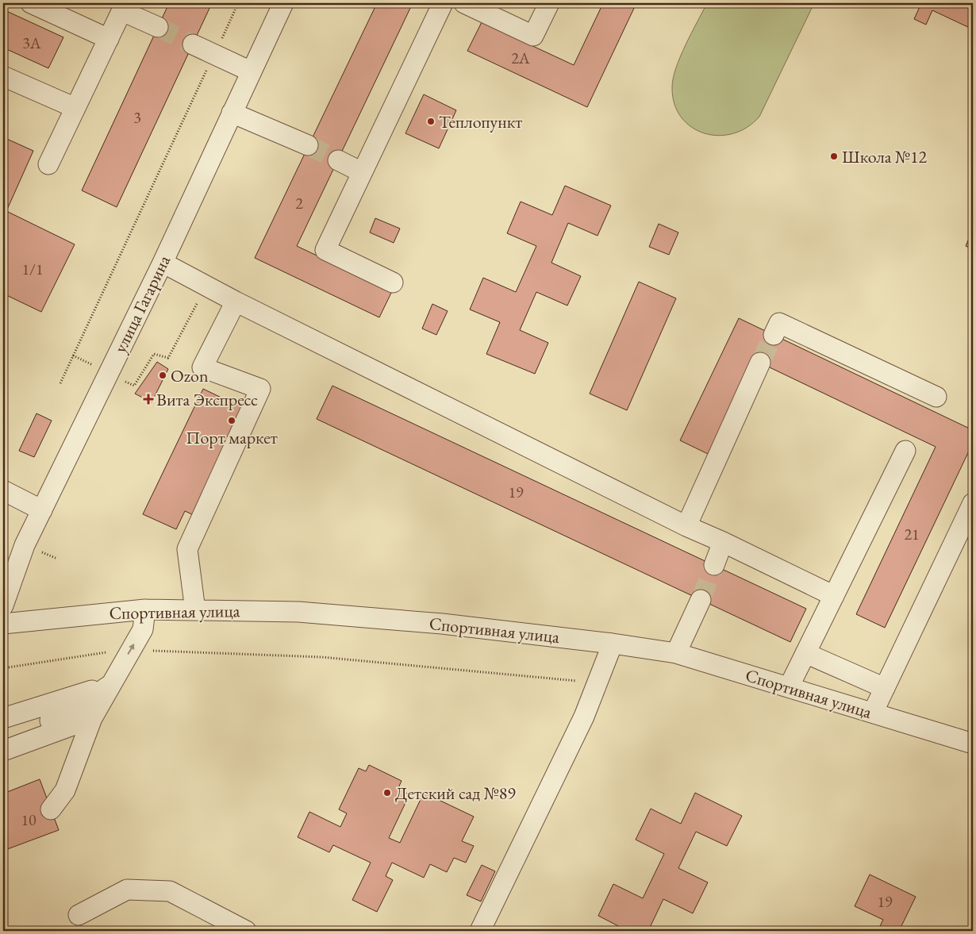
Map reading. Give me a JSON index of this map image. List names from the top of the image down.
{
  "streets": {
    "street": ["улица Гагарина", "Спортивная улица"]
  },
  "places": {
    "other": [
      "Теплопункт",
      "Школа №12",
      "Ozon",
      "Порт маркет",
      "Детский сад №89"
    ],
    "health": ["Вита Экспресс"]
  },
  "house_numbers": [
    "3А",
    "2А",
    "3",
    "2",
    "1/1",
    "19",
    "21",
    "10",
    "19"
  ]
}
